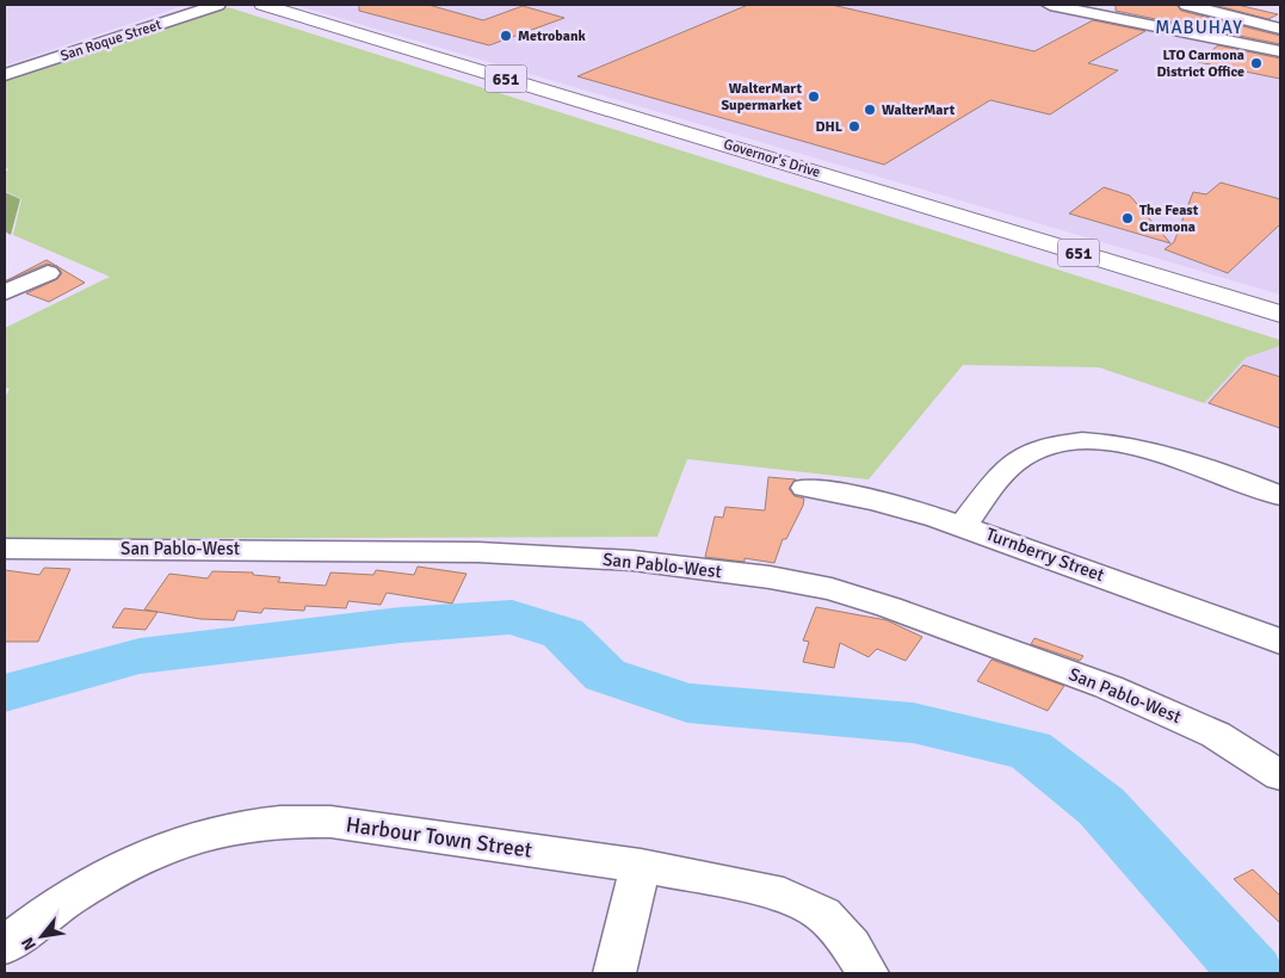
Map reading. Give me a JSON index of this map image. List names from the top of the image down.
{
  "streets": {
    "highway": ["651", "Governor's Drive"],
    "street": [
      "San Roque Street",
      "San Pablo-West",
      "Turnberry Street",
      "Harbour Town Street"
    ]
  },
  "districts": ["MABUHAY"],
  "places": [
    "Metrobank",
    "LTO Carmona District Office",
    "WalterMart Supermarket",
    "WalterMart",
    "DHL",
    "The Feast Carmona"
  ],
  "north": "bottom left"
}
